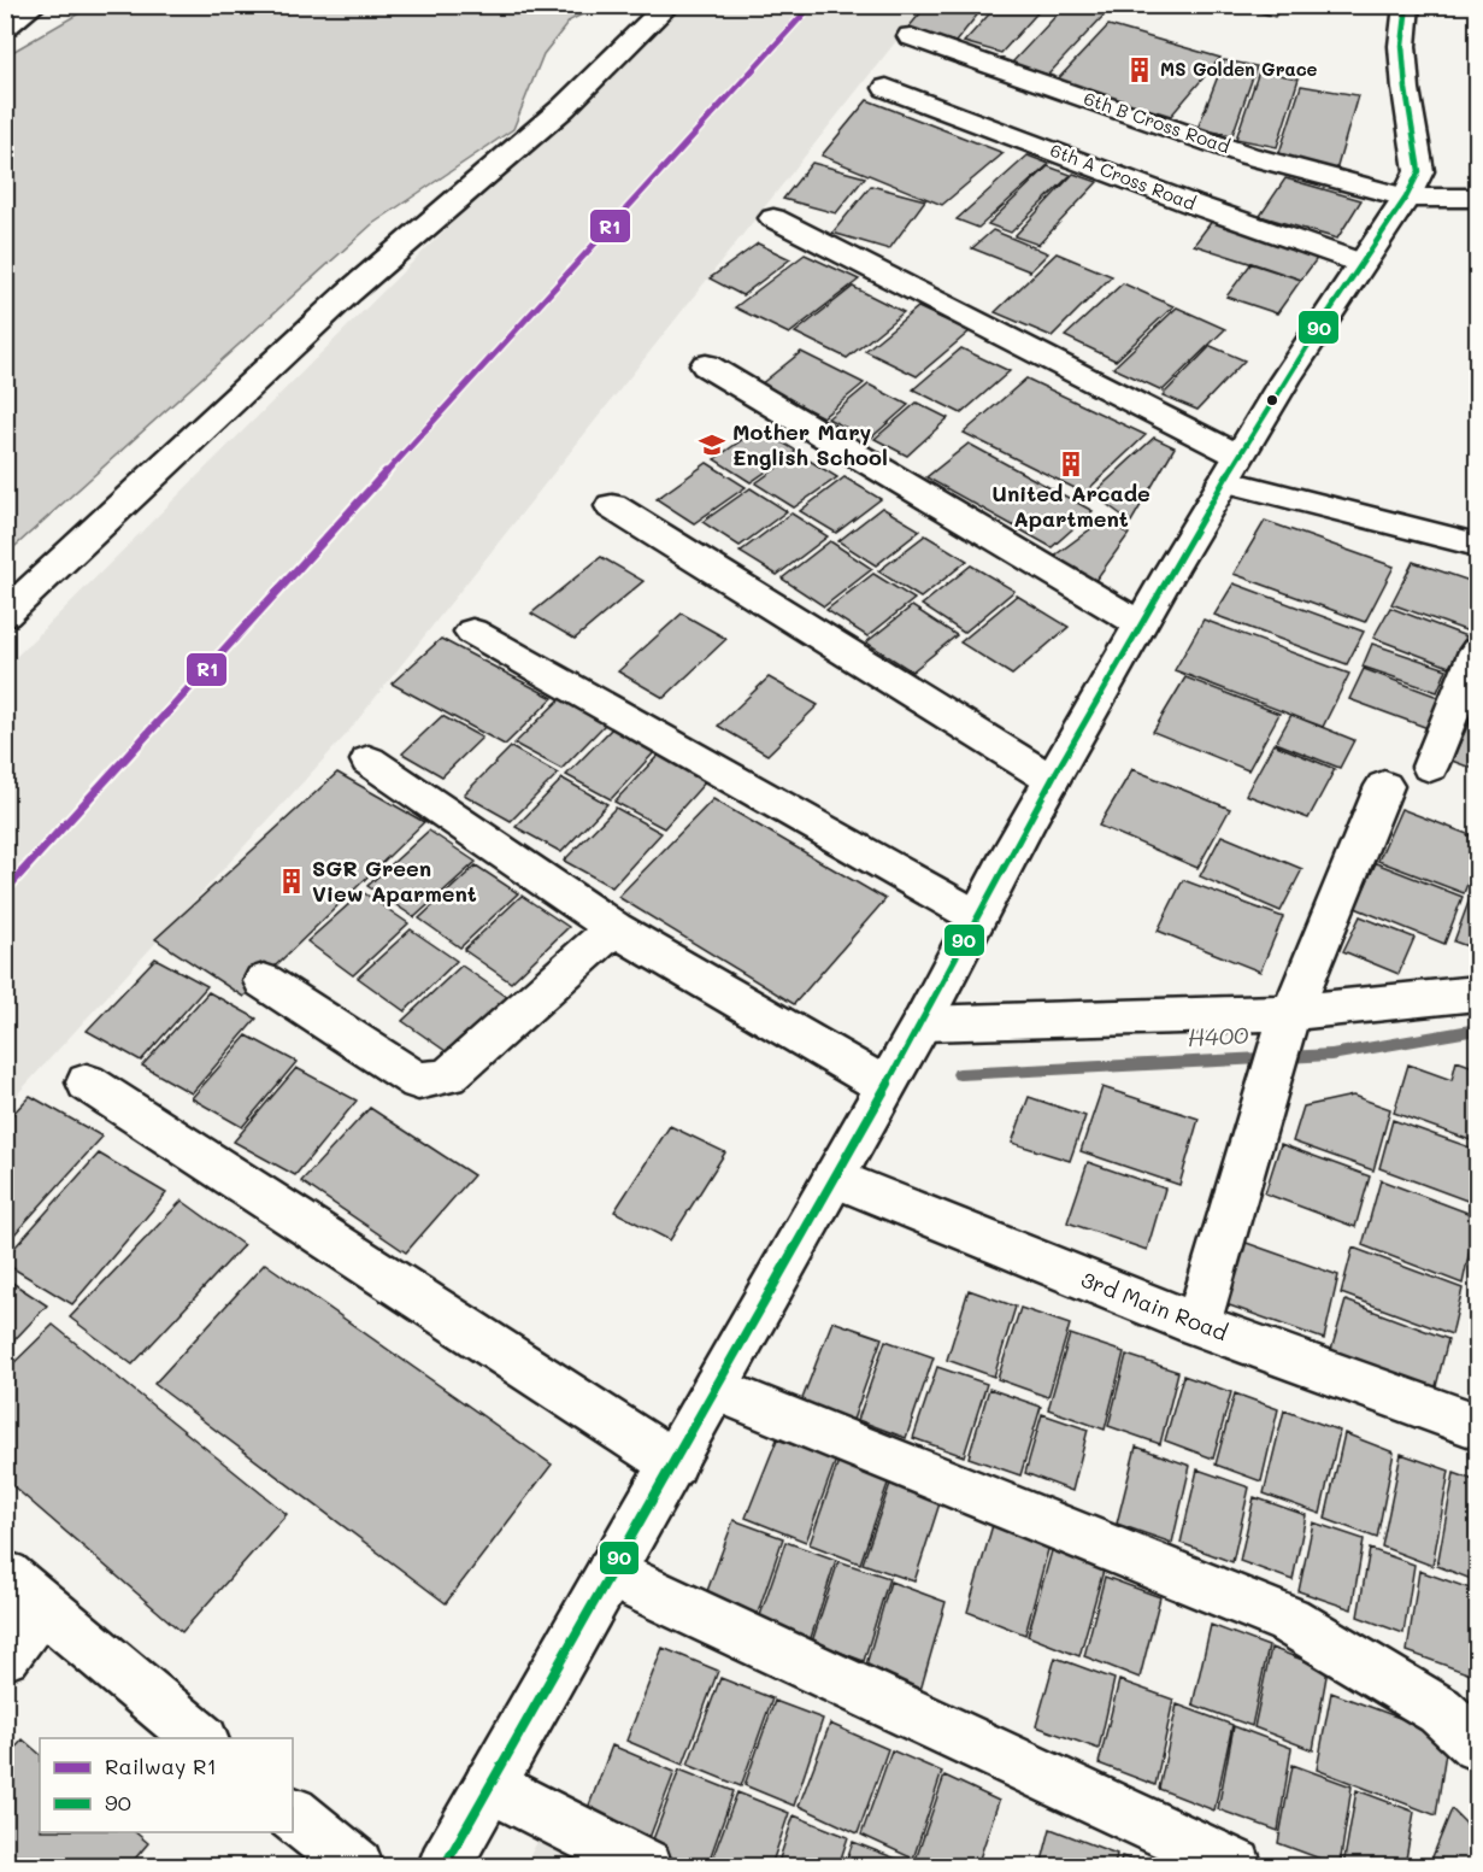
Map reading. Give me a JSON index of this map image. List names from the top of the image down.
{
  "streets": {
    "street": ["6th B Cross Road", "6th A Cross Road", "3rd Main Road"]
  },
  "water": ["H400"],
  "places": {
    "building": ["MS Golden Grace", "United Arcade Apartment", "SGR Green View Aparment"],
    "school or university": ["Mother Mary English School"]
  },
  "lines": ["rail line R1", "transit line 90"],
  "legend": ["Railway R1", "90"]
}
